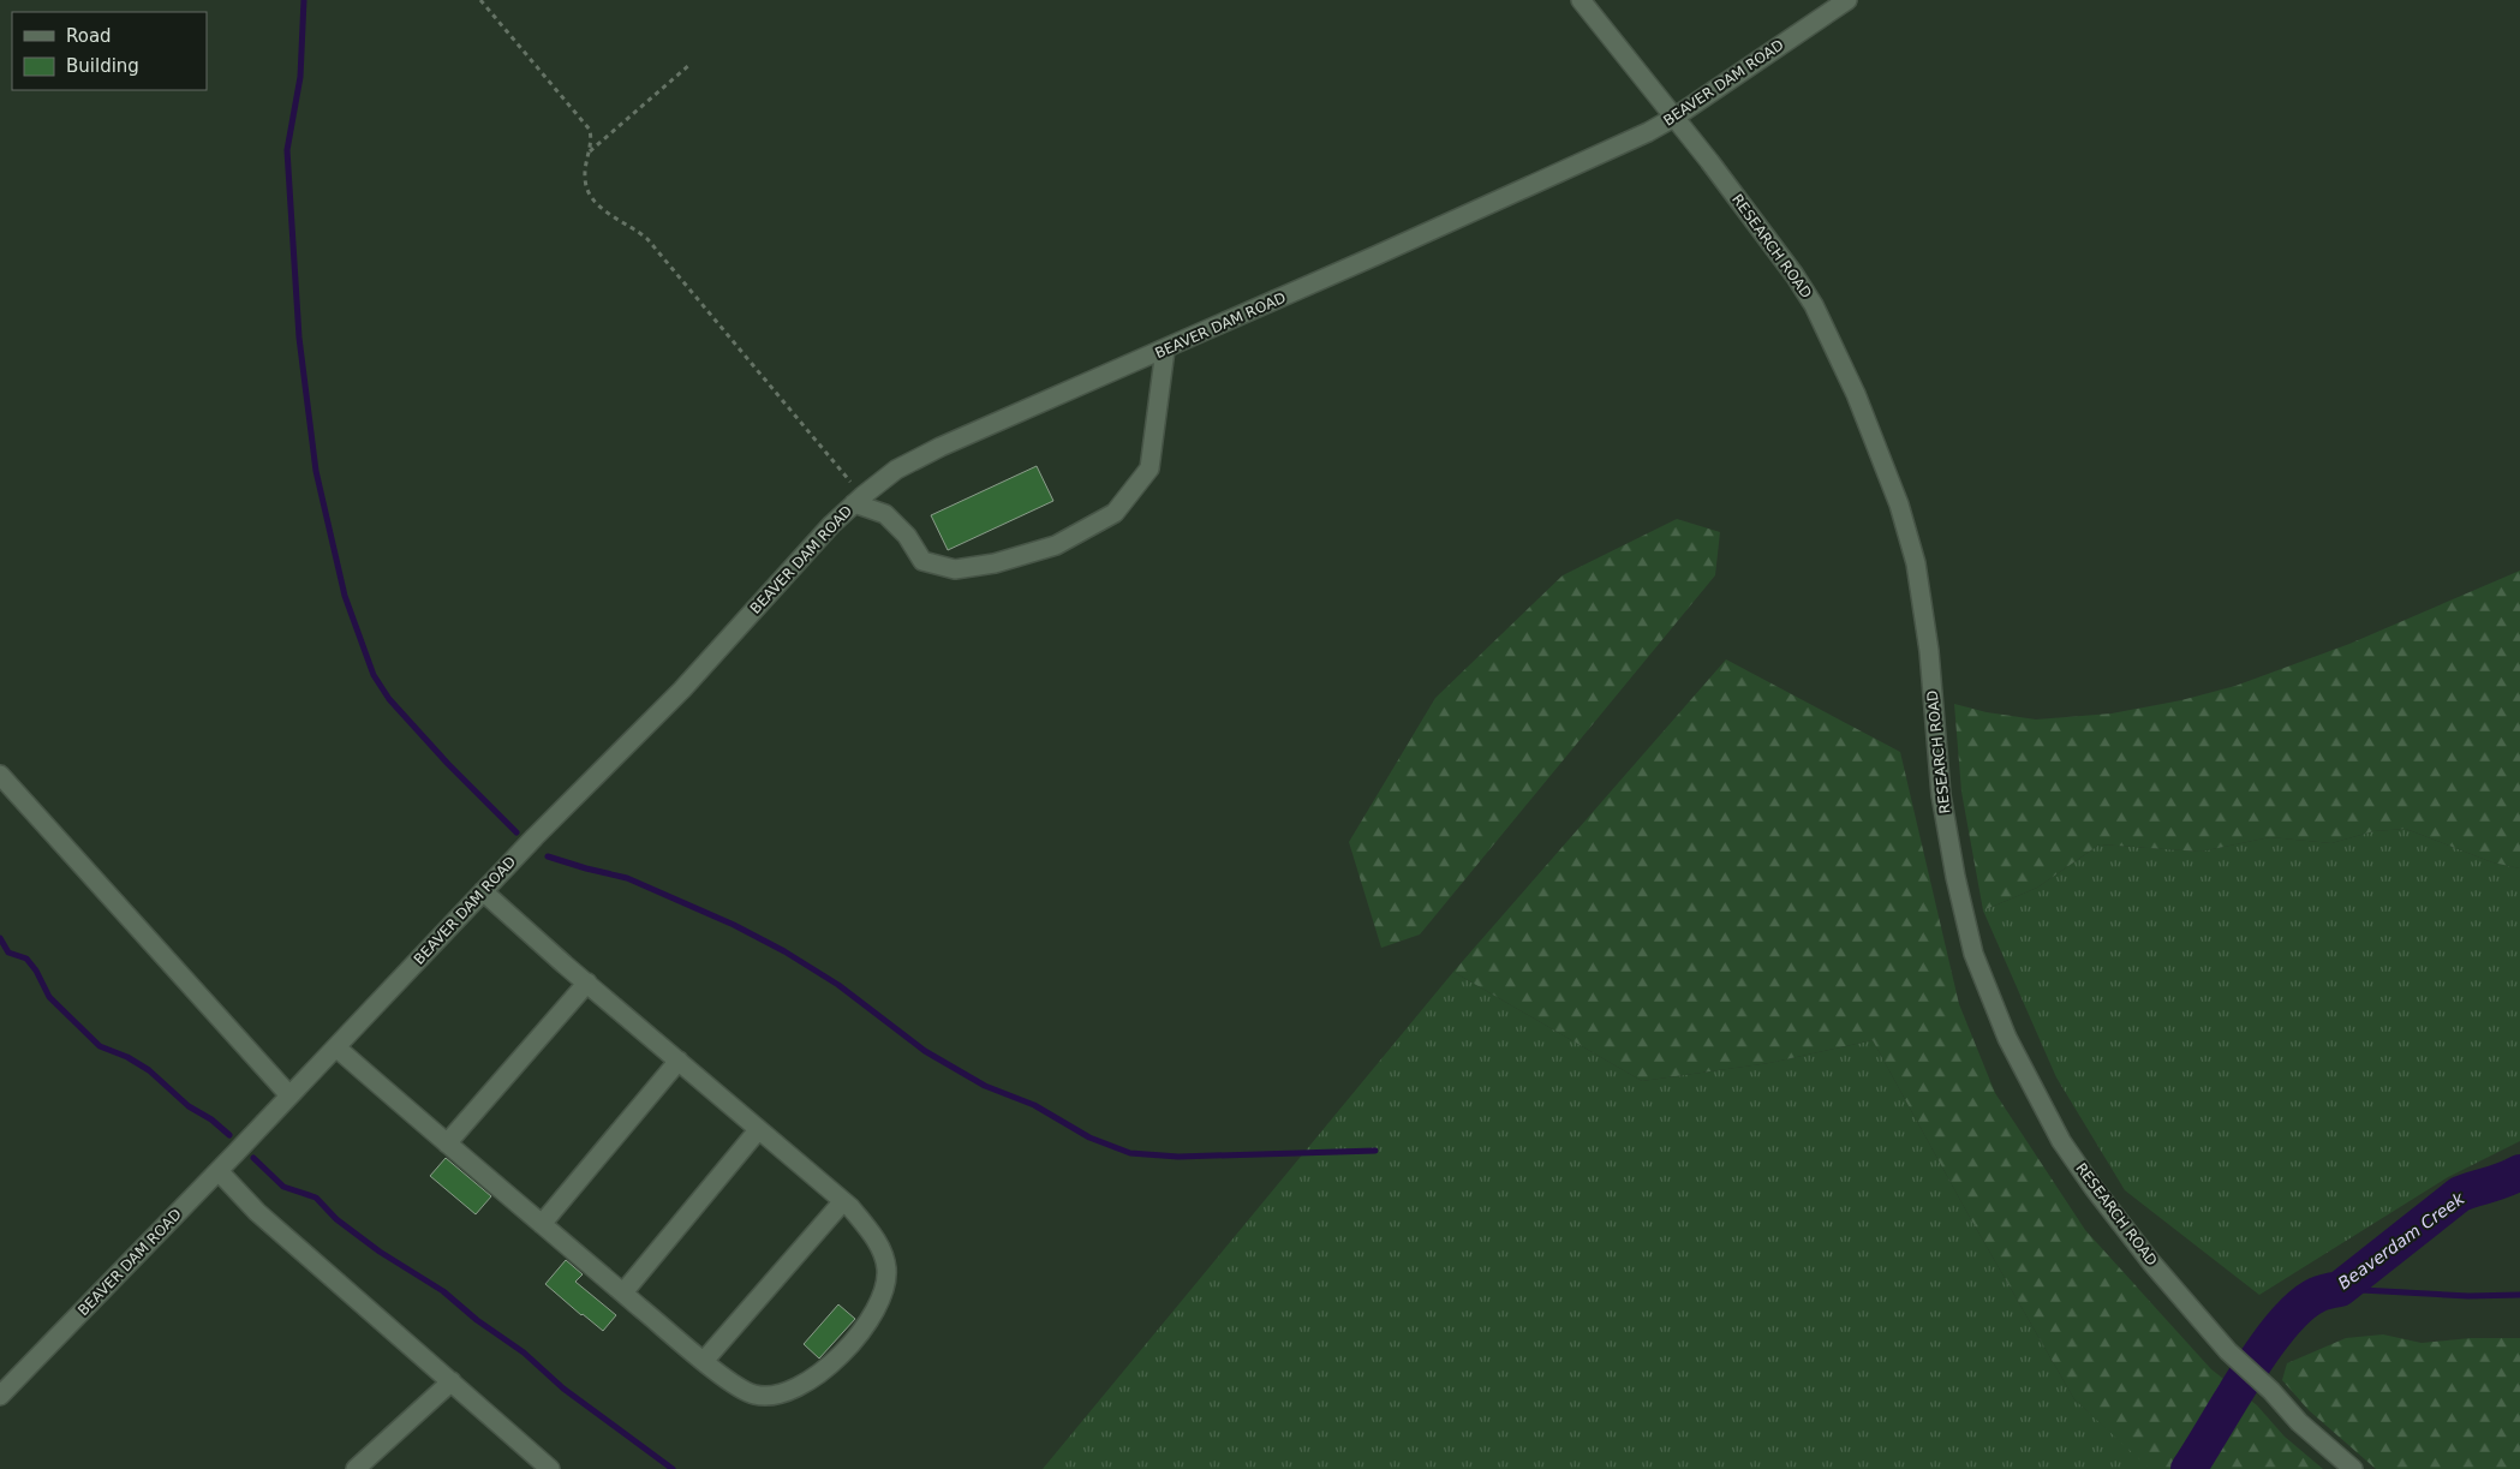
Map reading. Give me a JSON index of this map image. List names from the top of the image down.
{
  "streets": {
    "street": ["BEAVER DAM ROAD", "RESEARCH ROAD"]
  },
  "crossings": [
    ["BEAVER DAM ROAD", "RESEARCH ROAD"]
  ],
  "water": ["Beaverdam Creek"],
  "legend": ["Road", "Building"]
}
